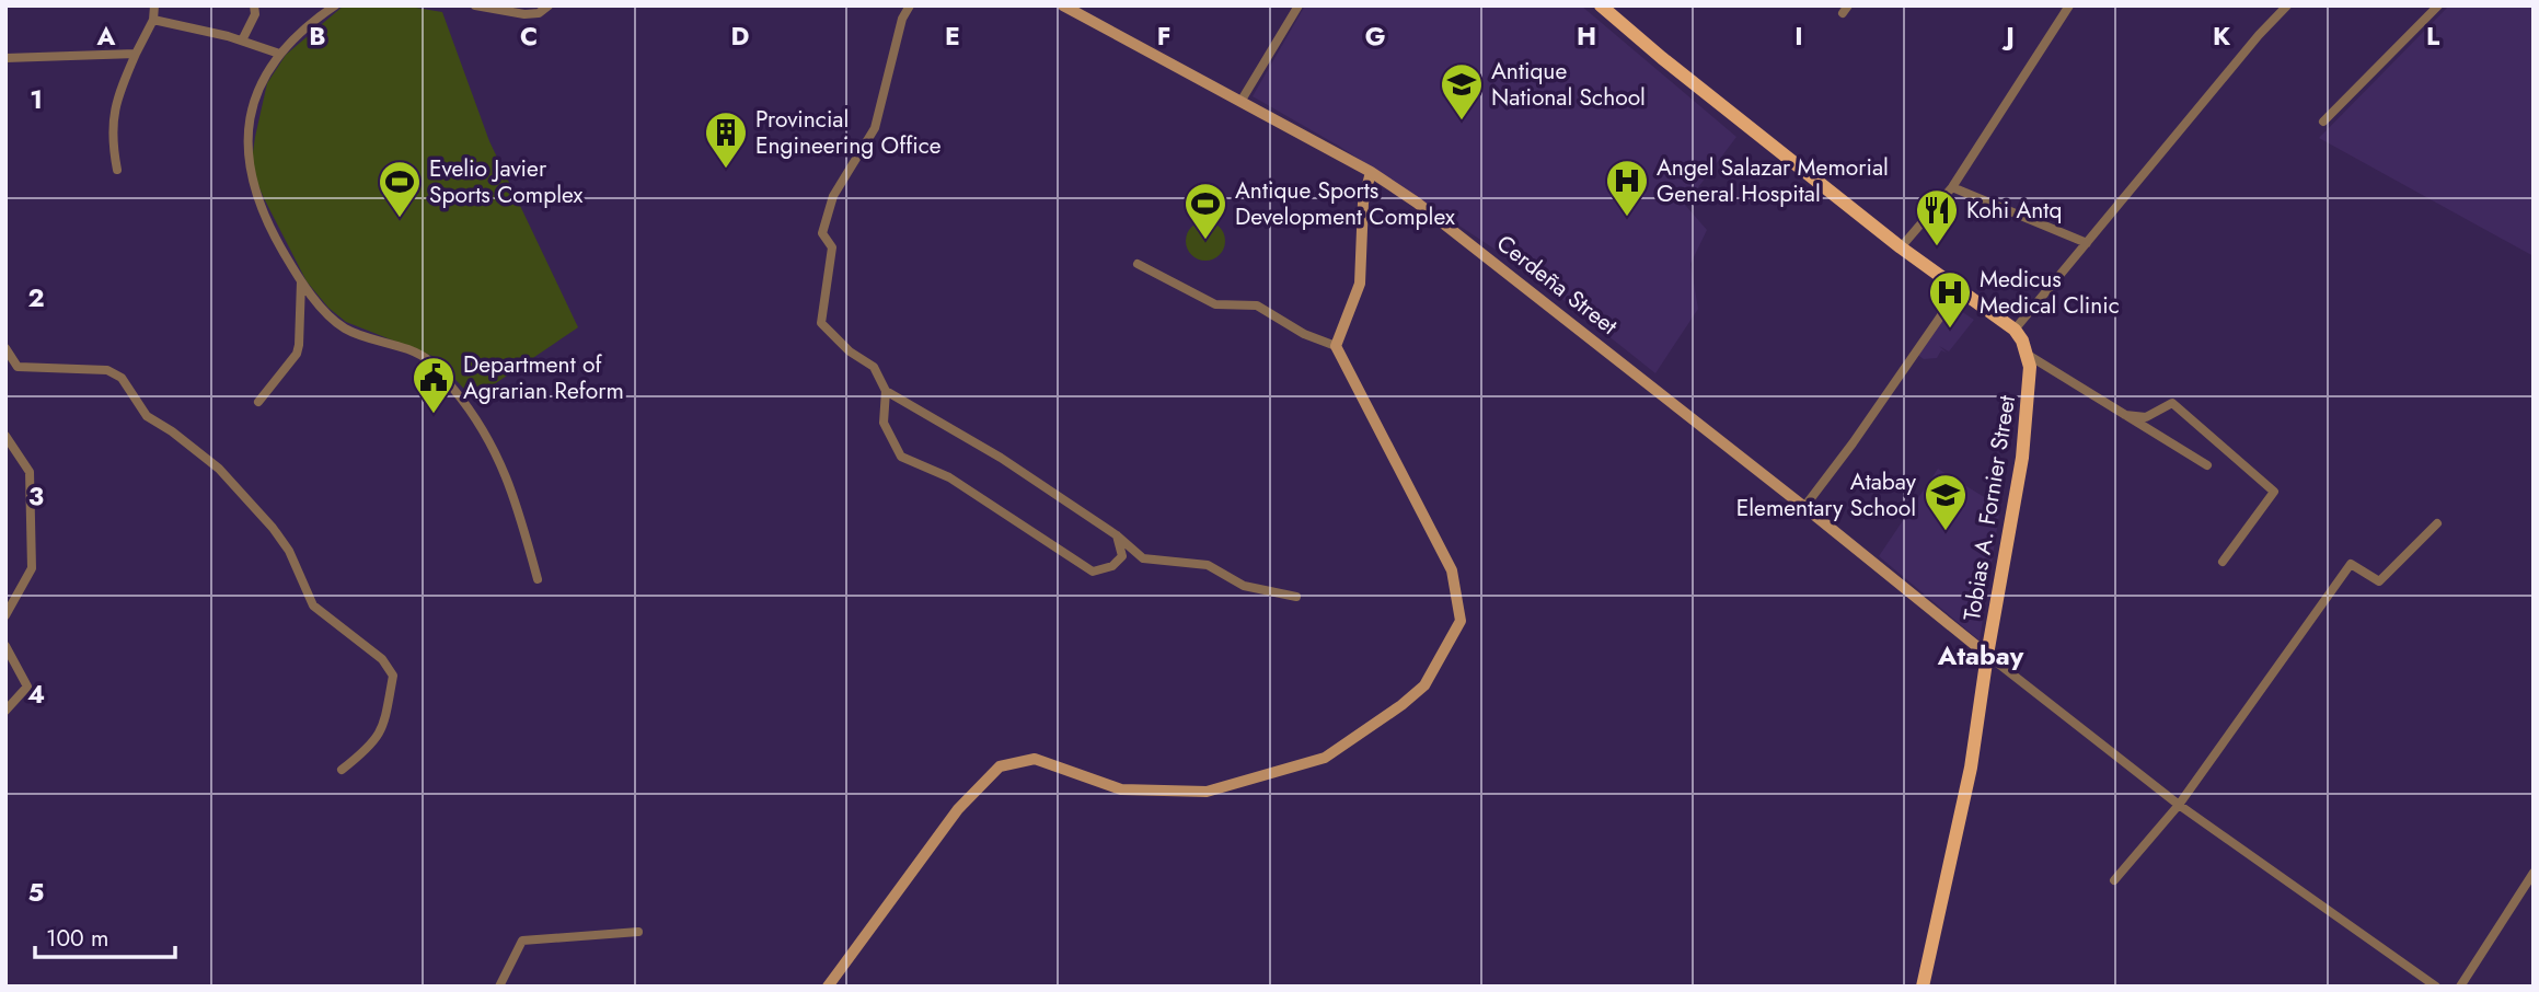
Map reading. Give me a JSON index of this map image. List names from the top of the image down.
{
  "streets": {
    "main road": ["Cerdeña Street", "Tobias A. Fornier Street"]
  },
  "crossings": [
    ["Cerdeña Street", "Tobias A. Fornier Street"]
  ],
  "districts": ["Atabay"],
  "places": {
    "school or university": ["Antique National School", "Atabay Elementary School"],
    "building": ["Provincial Engineering Office"],
    "hospital": ["Angel Salazar Memorial General Hospital", "Medicus Medical Clinic"],
    "sports": ["Evelio Javier Sports Complex", "Antique Sports Development Complex"],
    "restaurant": ["Kohi Antq"],
    "public building": ["Department of Agrarian Reform"]
  },
  "scale_bar": "100 m",
  "grid": {
    "columns": [
      "A",
      "B",
      "C",
      "D",
      "E",
      "F",
      "G",
      "H",
      "I",
      "J",
      "K",
      "L"
    ],
    "rows": [
      "1",
      "2",
      "3",
      "4",
      "5"
    ]
  }
}
